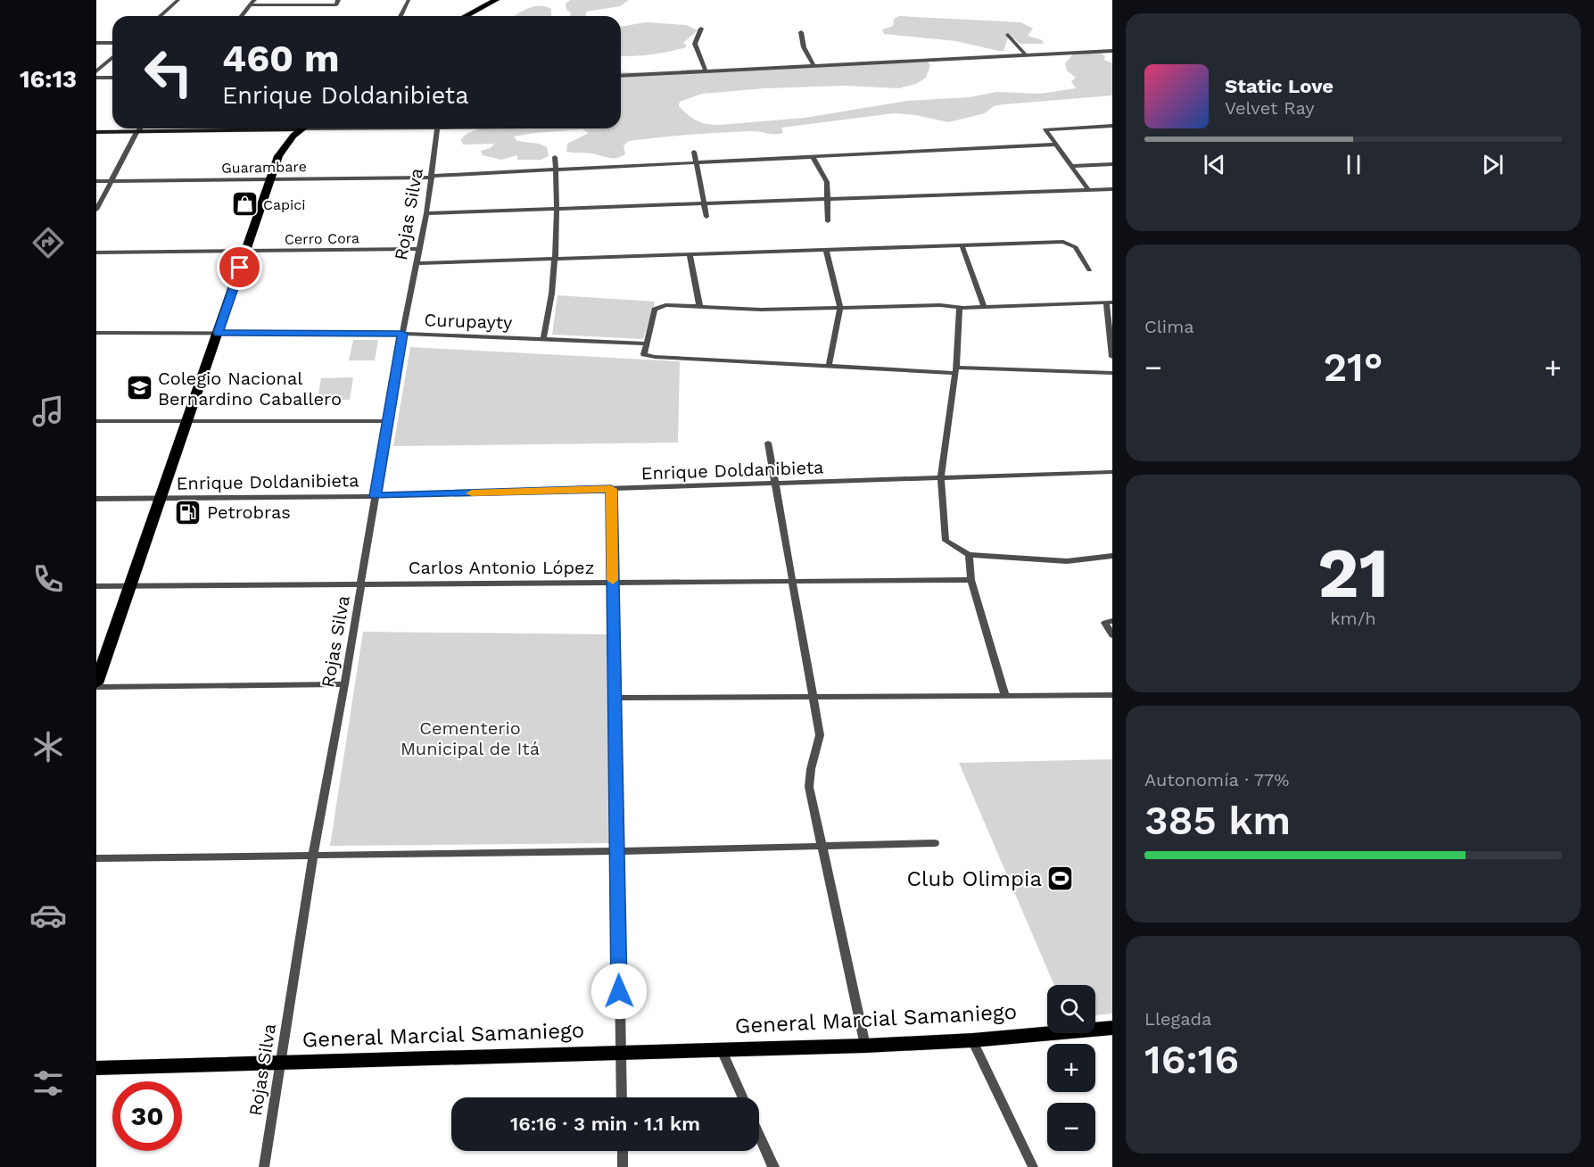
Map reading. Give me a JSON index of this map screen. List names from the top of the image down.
{
  "streets": {
    "main road": ["General Marcial Samaniego"],
    "street": [
      "Guarambare",
      "Rojas Silva",
      "Cerro Cora",
      "Curupayty",
      "Enrique Doldanibieta",
      "Carlos Antonio López"
    ]
  },
  "crossings": [
    ["Guarambare", "Rojas Silva"],
    ["Rojas Silva", "Cerro Cora"],
    ["Rojas Silva", "Curupayty"],
    ["Rojas Silva", "Enrique Doldanibieta"],
    ["Rojas Silva", "Carlos Antonio López"],
    ["Rojas Silva", "General Marcial Samaniego"]
  ],
  "parks": ["Cementerio Municipal de Itá"],
  "places": {
    "shop": ["Capici"],
    "school or university": ["Colegio Nacional Bernardino Caballero"],
    "fuel station": ["Petrobras"],
    "sports": ["Club Olimpia"]
  },
  "page": {
    "tabs": "16:13",
    "turn": ["460 m", "Enrique Doldanibieta"],
    "song": ["Static Love", "Velvet Ray"],
    "tile": [
      "Clima",
      ["21", "km/h"],
      ["Autonomía · 77%", "385 km"],
      ["Llegada", "16:16"]
    ],
    "heat": ["−", "21°", "+"],
    "map_buttons": ["+", "−"],
    "limit": "30",
    "trip": "16:16 · 3 min · 1.1 km"
  }
}
